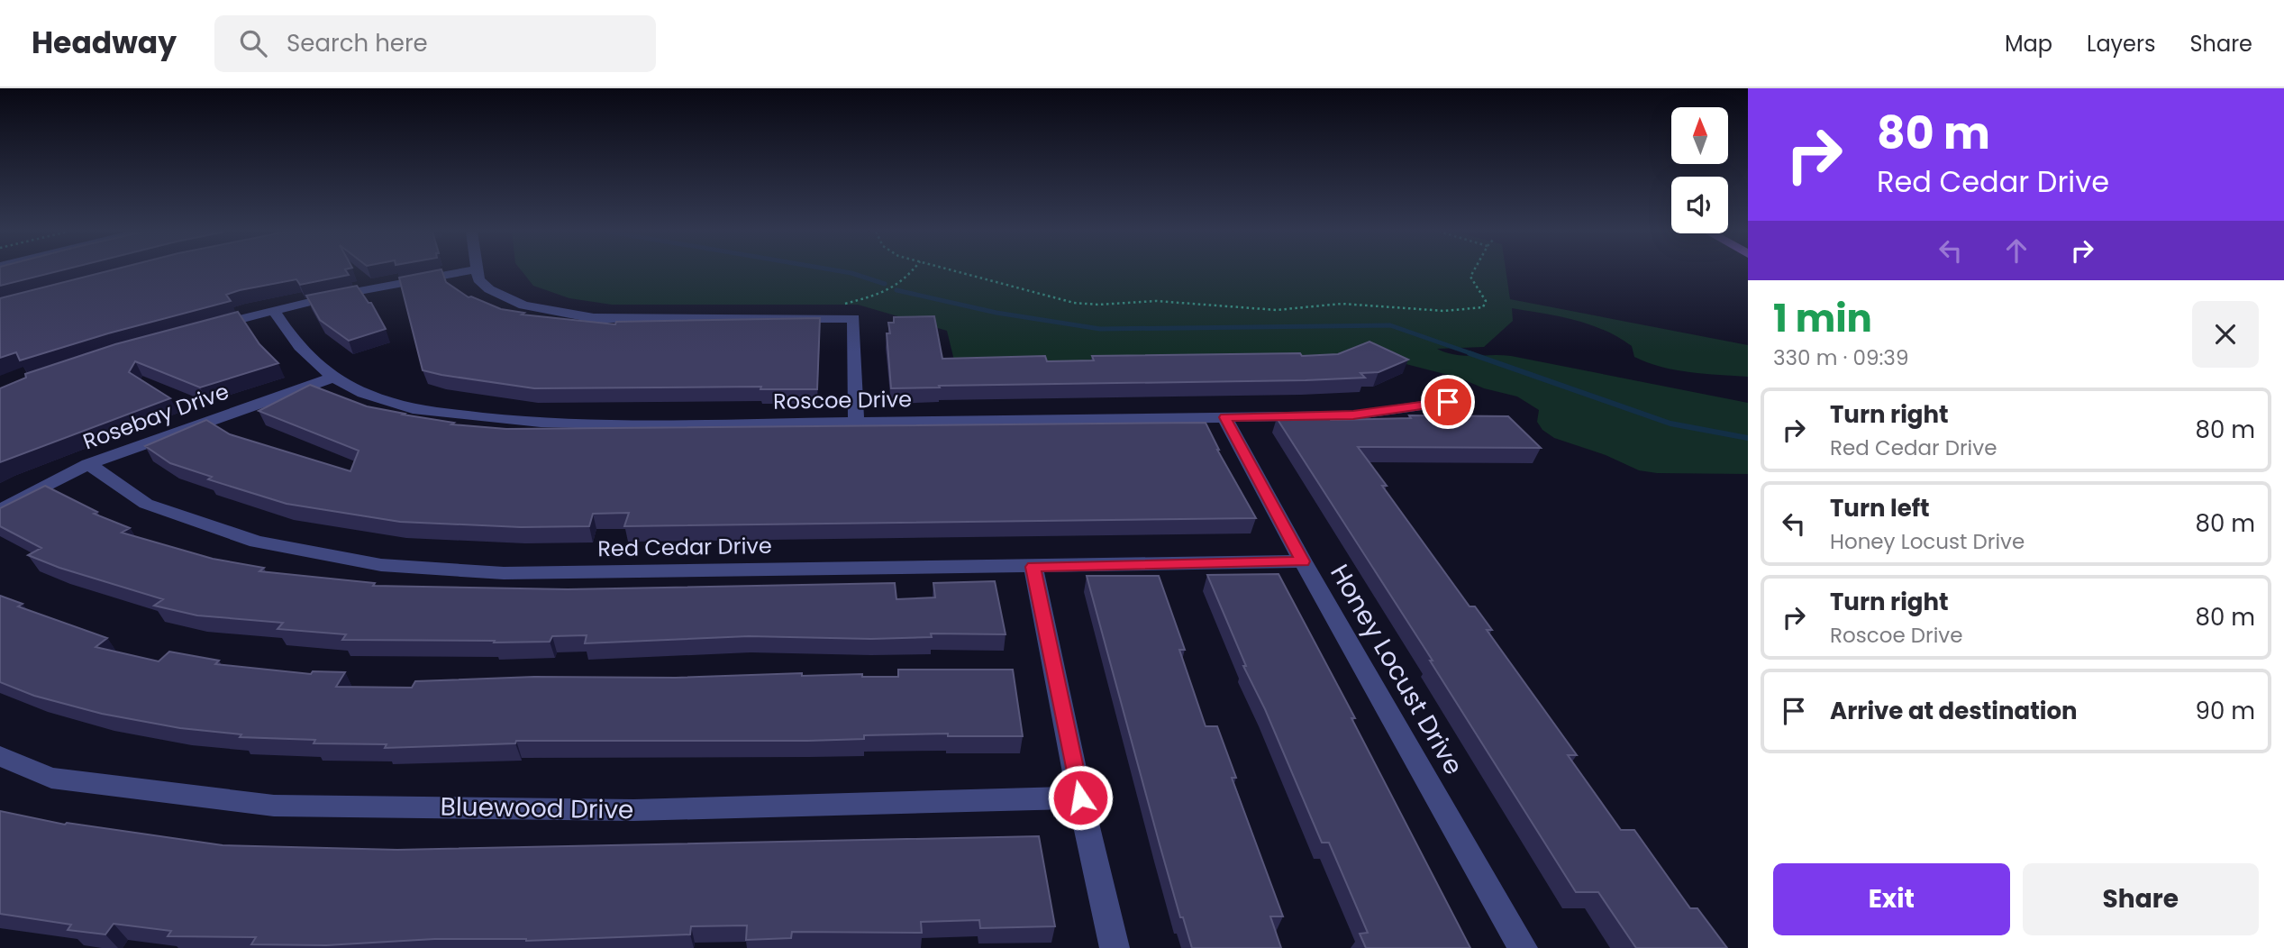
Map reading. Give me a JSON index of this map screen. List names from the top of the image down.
{
  "streets": {
    "street": [
      "Roscoe Drive",
      "Rosebay Drive",
      "Red Cedar Drive",
      "Honey Locust Drive",
      "Bluewood Drive"
    ]
  },
  "crossings": [
    ["Roscoe Drive", "Rosebay Drive"],
    ["Roscoe Drive", "Honey Locust Drive"],
    ["Rosebay Drive", "Red Cedar Drive"],
    ["Red Cedar Drive", "Honey Locust Drive"]
  ],
  "north": "top",
  "page": {
    "header": "Headway",
    "search": "Search here",
    "nav": ["Map", "Layers", "Share"],
    "turn": ["80 m", "Red Cedar Drive"],
    "heading": ["1 min", "330 m · 09:39"],
    "list": [
      {
        "name": "Turn right",
        "note": "Red Cedar Drive",
        "value": "80 m"
      },
      {
        "name": "Turn left",
        "note": "Honey Locust Drive",
        "value": "80 m"
      },
      {
        "name": "Turn right",
        "note": "Roscoe Drive",
        "value": "80 m"
      },
      {
        "name": "Arrive at destination",
        "value": "90 m"
      }
    ],
    "buttons": ["Exit", "Share"]
  }
}
